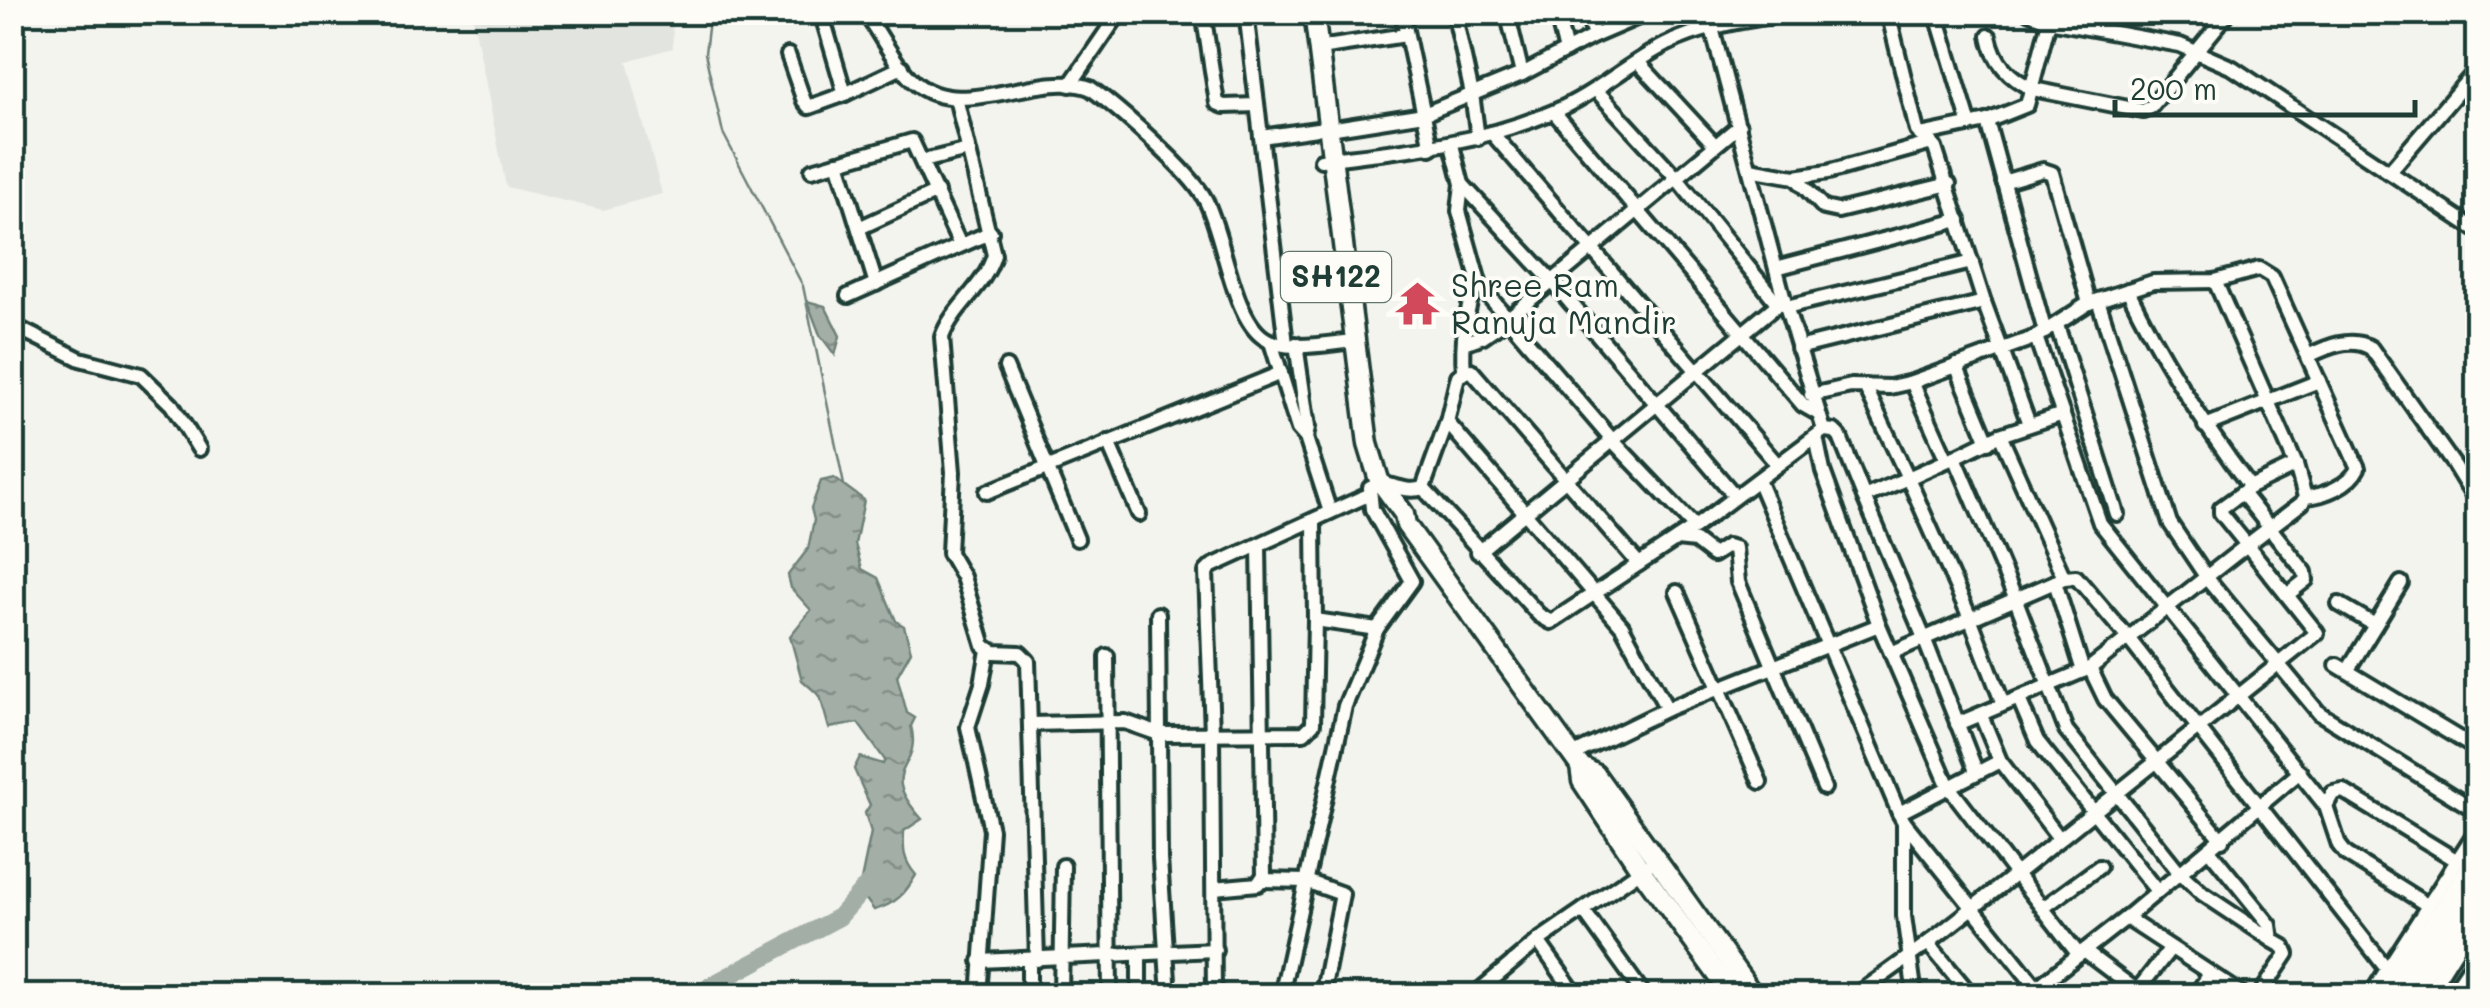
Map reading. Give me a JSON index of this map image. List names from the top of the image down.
{
  "streets": {
    "main road": ["SH122"]
  },
  "places": {
    "temple": ["Shree Ram Ranuja Mandir"]
  },
  "scale_bar": "200 m"
}
